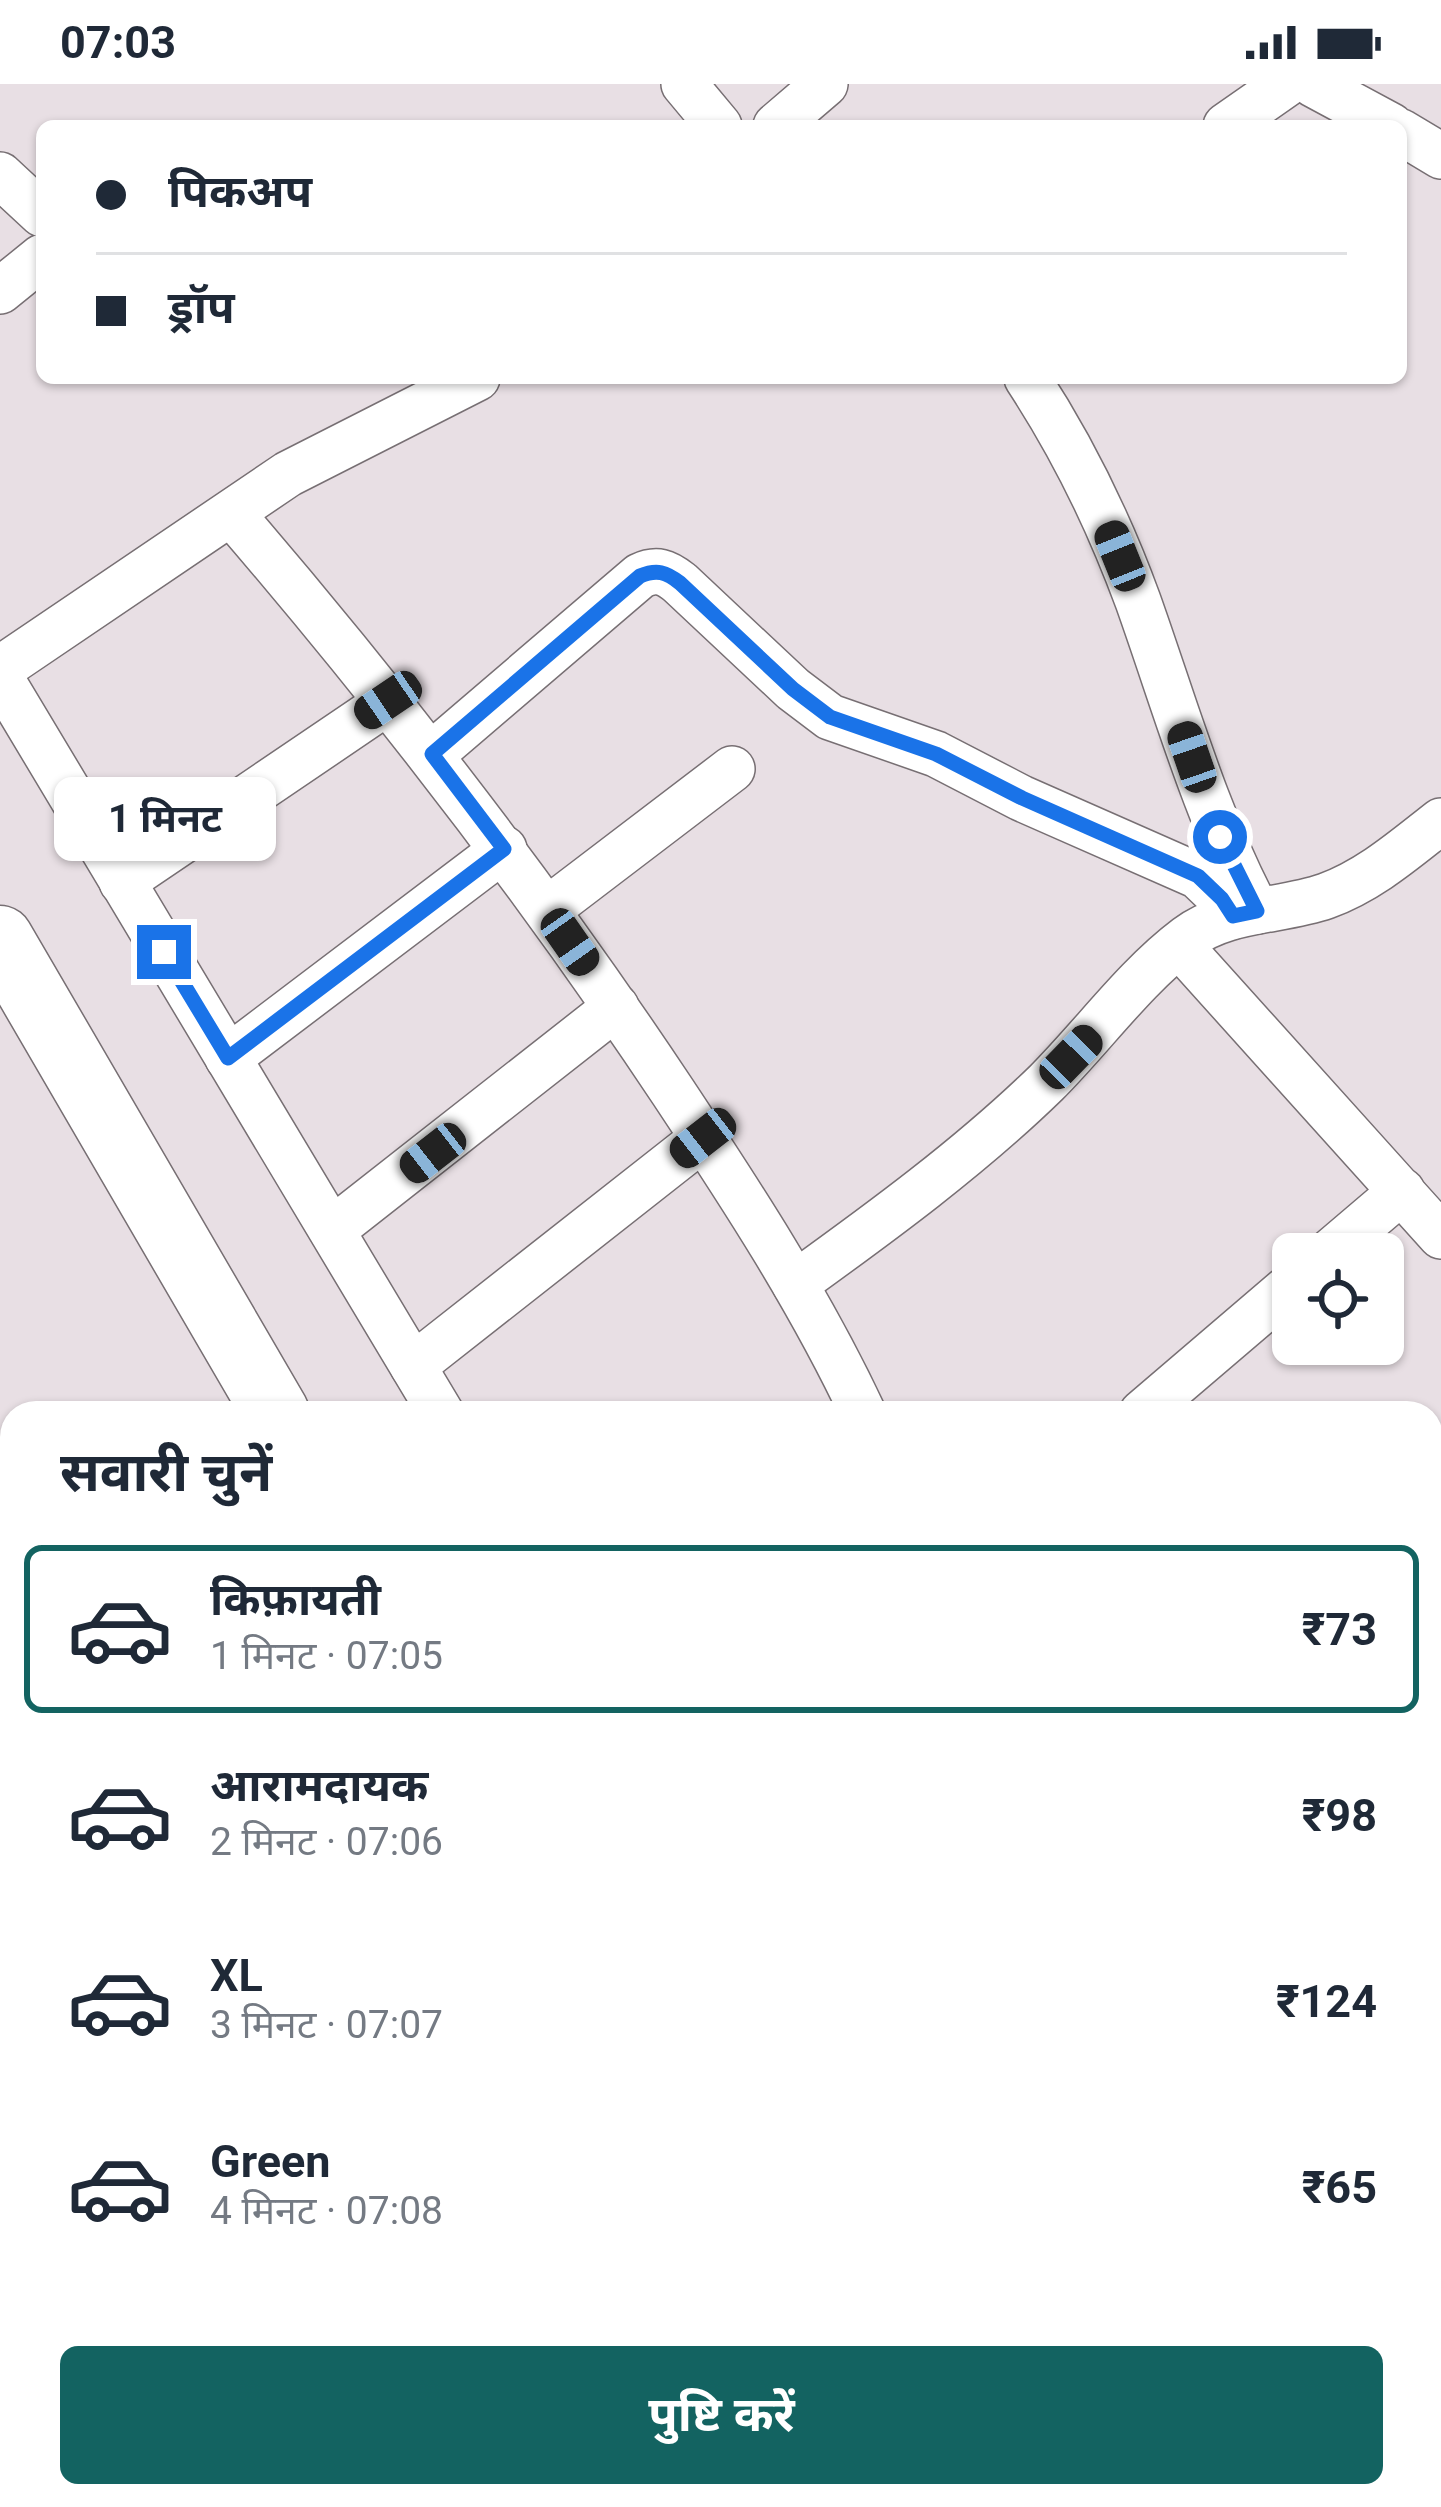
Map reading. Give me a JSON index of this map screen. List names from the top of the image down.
{
  "page": {
    "status": "07:03",
    "banner": ["पिकअप", "ड्रॉप"],
    "bubble": "1 मिनट",
    "heading": "सवारी चुनें",
    "list": [
      {
        "name": "किफ़ायती",
        "note": "1 मिनट · 07:05",
        "value": "₹73"
      },
      {
        "name": "आरामदायक",
        "note": "2 मिनट · 07:06",
        "value": "₹98"
      },
      {
        "name": "XL",
        "note": "3 मिनट · 07:07",
        "value": "₹124"
      },
      {
        "name": "Green",
        "note": "4 मिनट · 07:08",
        "value": "₹65"
      }
    ],
    "buttons": "पुष्टि करें"
  }
}
